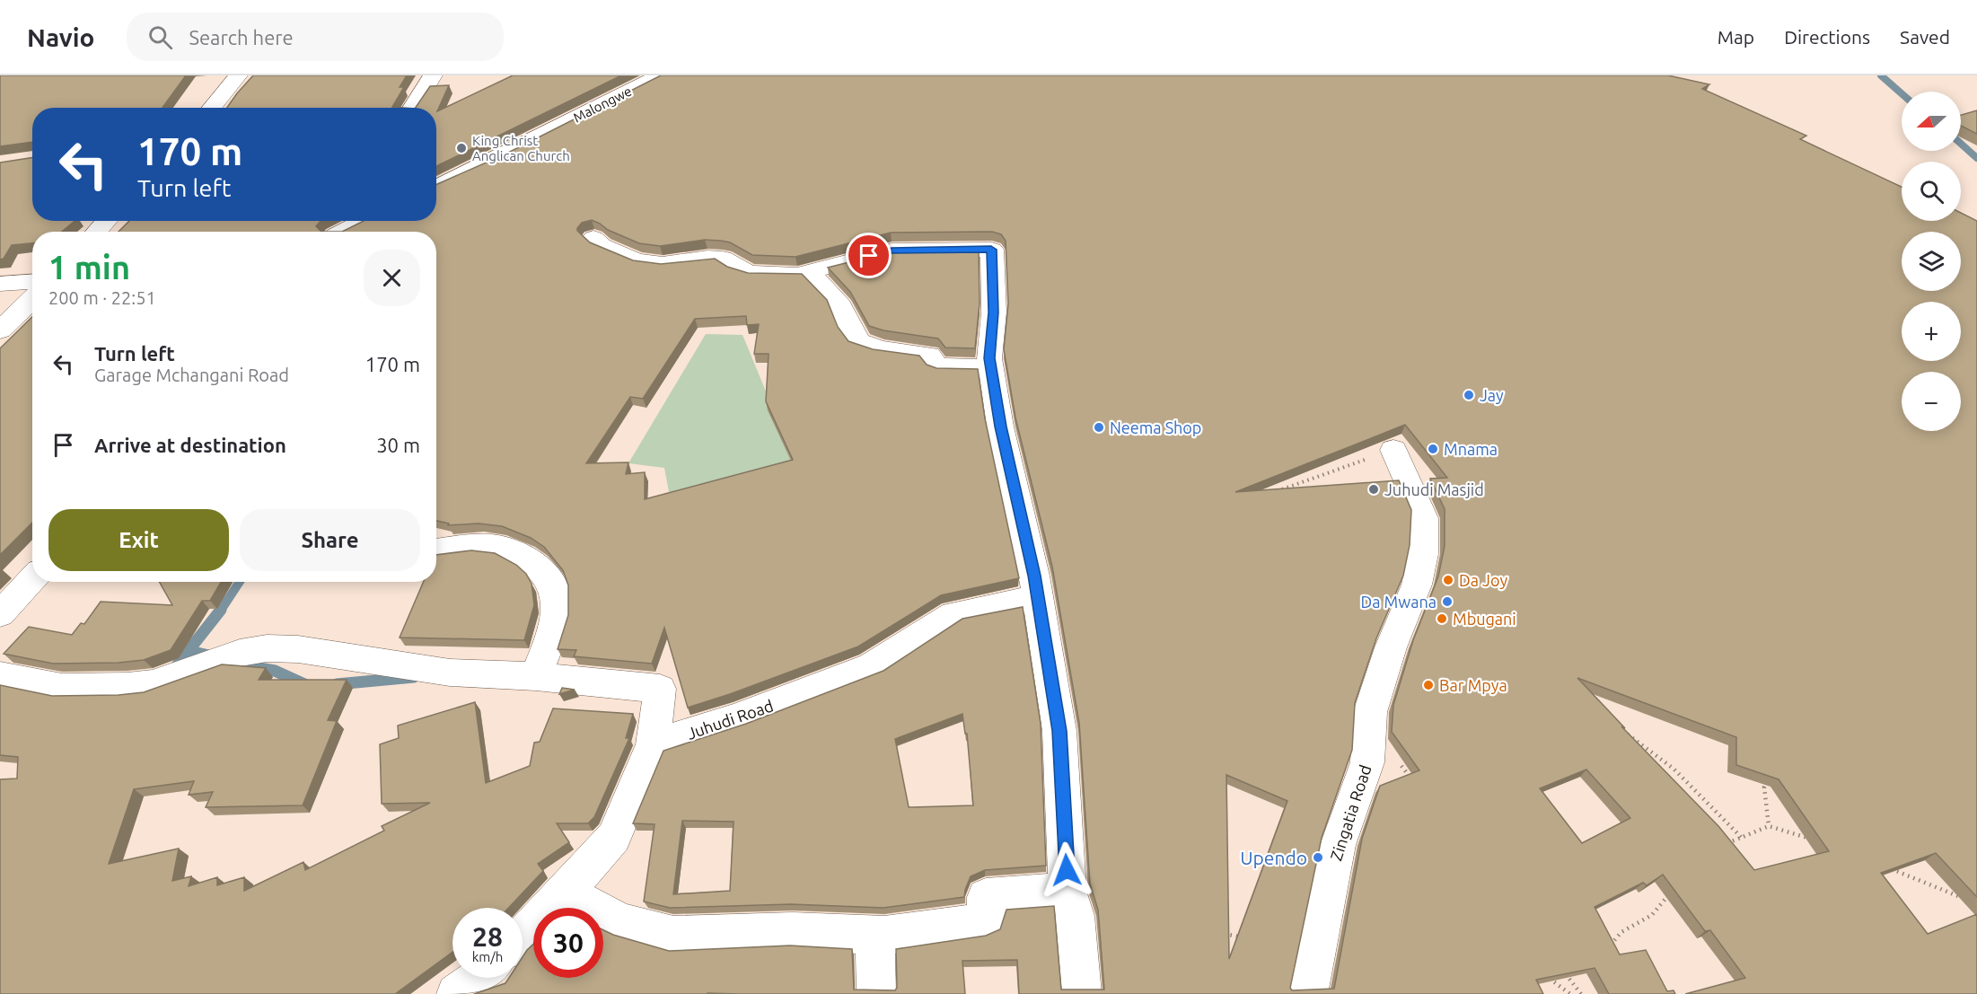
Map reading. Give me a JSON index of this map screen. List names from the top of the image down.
{
  "streets": {
    "street": ["Malongwe", "Juhudi Road", "Zingatia Road"]
  },
  "places": [
    "King Christ Anglican Church",
    "Jay",
    "Neema Shop",
    "Mnama",
    "Juhudi Masjid",
    "Da Joy",
    "Da Mwana",
    "Mbugani",
    "Bar Mpya",
    "Upendo"
  ],
  "north": "left",
  "page": {
    "header": "Navio",
    "search": "Search here",
    "nav": ["Map", "Directions", "Saved"],
    "map_buttons": ["+", "−"],
    "turn": ["170 m", "Turn left"],
    "heading": ["1 min", "200 m · 22:51"],
    "list": [
      {
        "name": "Turn left",
        "note": "Garage Mchangani Road",
        "value": "170 m"
      },
      {
        "name": "Arrive at destination",
        "value": "30 m"
      }
    ],
    "buttons": ["Exit", "Share"],
    "speed": "28 km/h",
    "limit": "30"
  }
}
